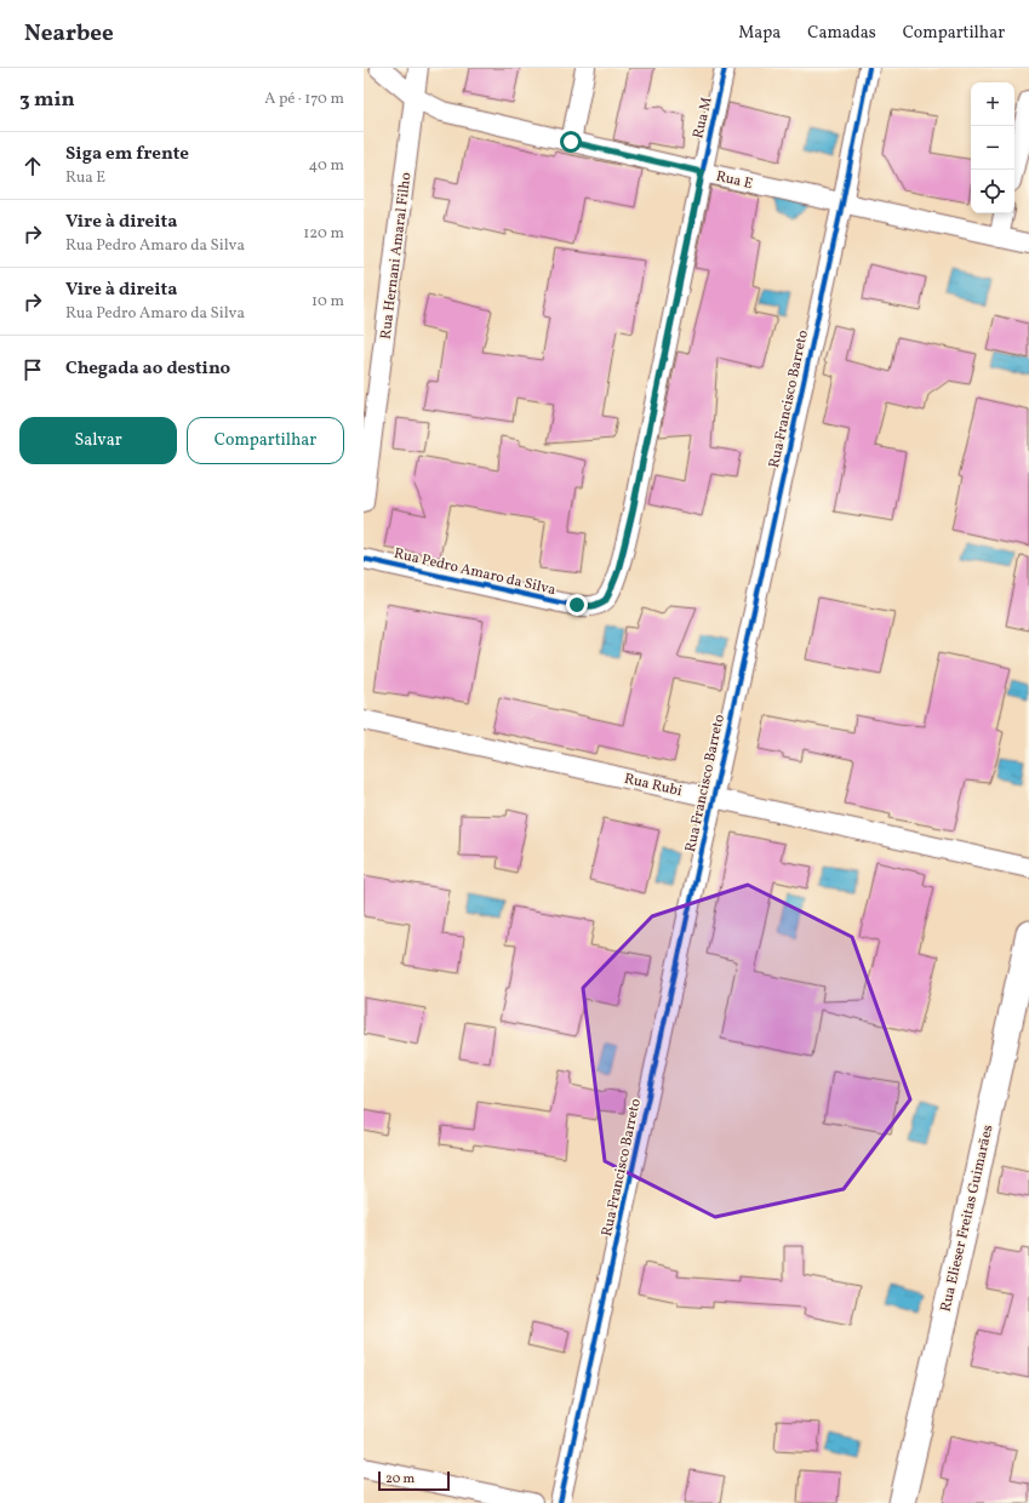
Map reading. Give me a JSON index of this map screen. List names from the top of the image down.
{
  "streets": {
    "street": [
      "Rua M",
      "Rua E",
      "Rua Hernani Amaral Filho",
      "Rua Francisco Barreto",
      "Rua Pedro Amaro da Silva",
      "Rua Rubi",
      "Rua Elieser Freitas Guimarães"
    ]
  },
  "crossings": [
    ["Rua M", "Rua E"],
    ["Rua M", "Rua Pedro Amaro da Silva"],
    ["Rua E", "Rua Hernani Amaral Filho"],
    ["Rua E", "Rua Francisco Barreto"],
    ["Rua E", "Rua Pedro Amaro da Silva"],
    ["Rua Francisco Barreto", "Rua Rubi"]
  ],
  "scale_bar": "20 m",
  "page": {
    "header": "Nearbee",
    "nav": ["Mapa", "Camadas", "Compartilhar"],
    "heading": ["3 min", "A pé · 170 m"],
    "map_buttons": ["+", "−"],
    "list": [
      ["Siga em frente", "Rua E", "40 m"],
      ["Vire à direita", "Rua Pedro Amaro da Silva", "120 m"],
      ["Vire à direita", "Rua Pedro Amaro da Silva", "10 m"],
      "Chegada ao destino"
    ],
    "buttons": ["Salvar", "Compartilhar"],
    "scale": "20 m"
  }
}
